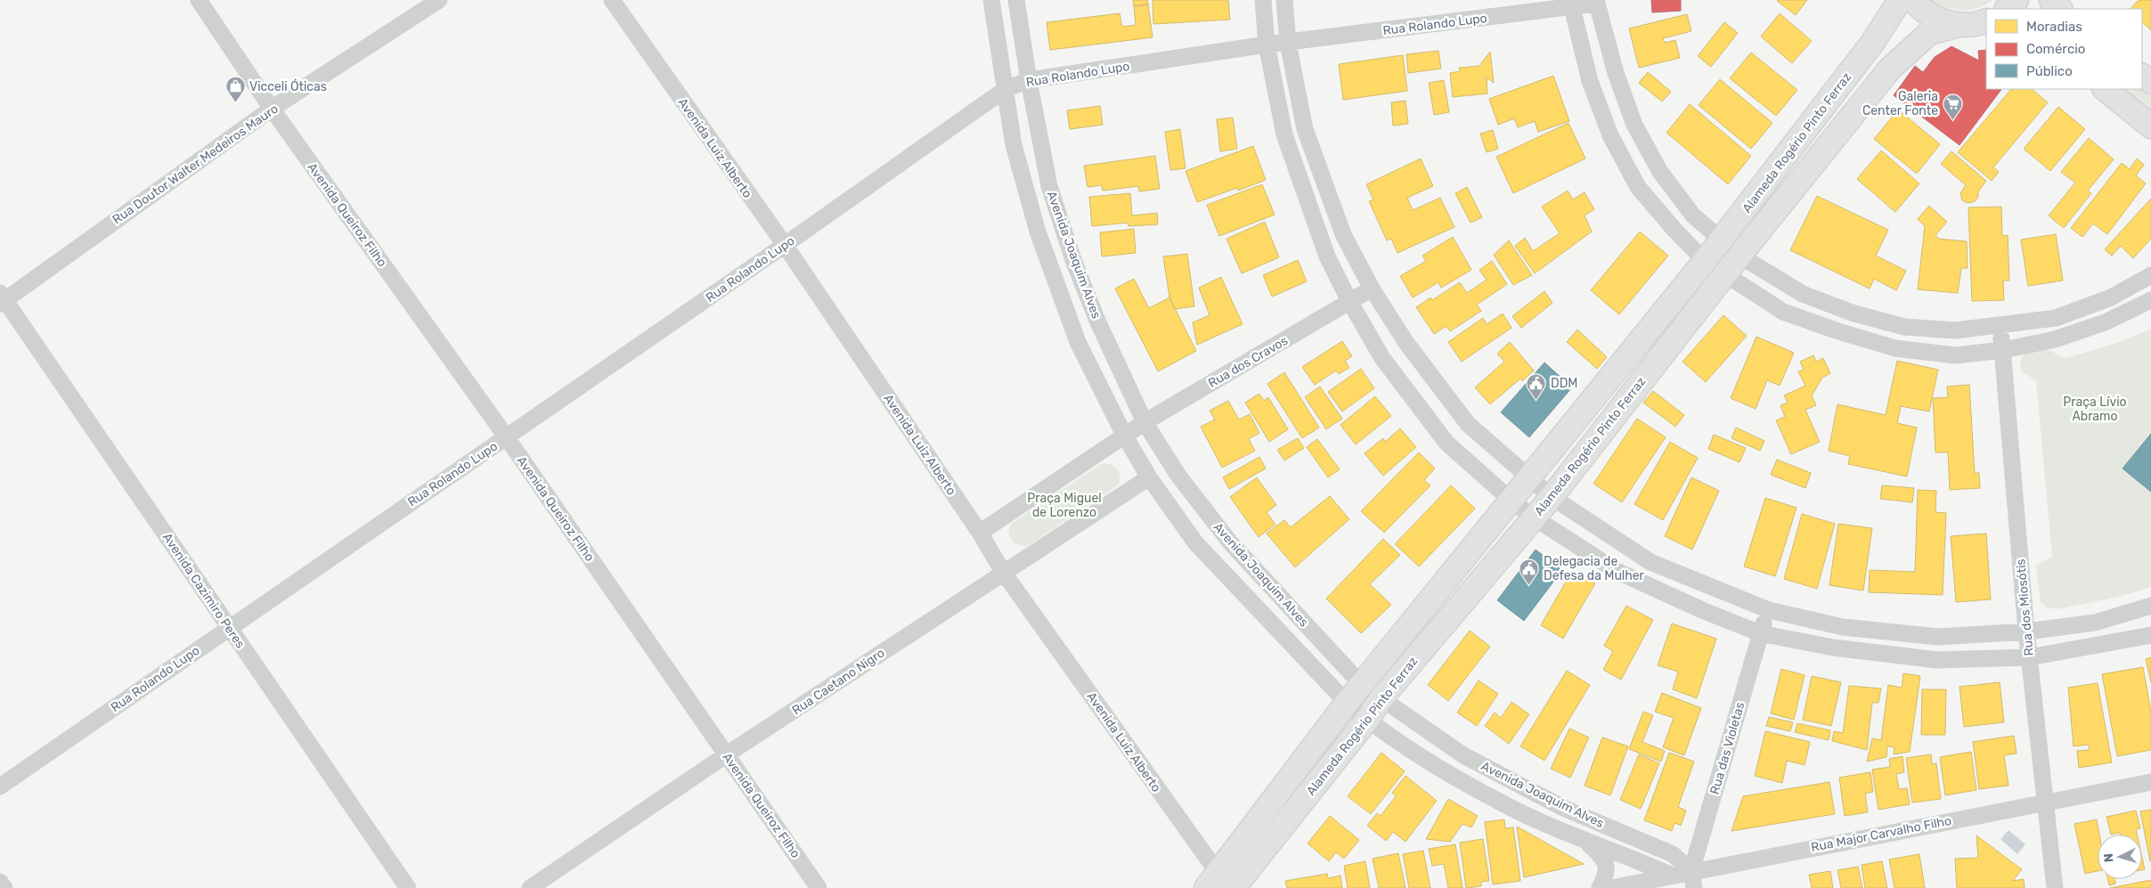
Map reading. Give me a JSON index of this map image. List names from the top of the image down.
{
  "streets": {
    "street": [
      "Rua Rolando Lupo",
      "Alameda Rogério Pinto Ferraz",
      "Avenida Luiz Alberto",
      "Rua Doutor Walter Medeiros Mauro",
      "Avenida Queiroz Filho",
      "Avenida Joaquim Alves",
      "Rua dos Cravos",
      "Avenida Cazimiro Peres",
      "Rua dos Miosótis",
      "Rua Caetano Nigro",
      "Rua das Violetas",
      "Rua Major Carvalho Filho"
    ]
  },
  "crossings": [
    ["Rua Rolando Lupo", "Avenida Luiz Alberto"],
    ["Rua Rolando Lupo", "Avenida Queiroz Filho"],
    ["Rua Rolando Lupo", "Avenida Joaquim Alves"],
    ["Rua Rolando Lupo", "Avenida Cazimiro Peres"],
    ["Alameda Rogério Pinto Ferraz", "Avenida Luiz Alberto"],
    ["Alameda Rogério Pinto Ferraz", "Avenida Joaquim Alves"],
    ["Avenida Luiz Alberto", "Rua Caetano Nigro"],
    ["Rua Doutor Walter Medeiros Mauro", "Avenida Queiroz Filho"],
    ["Rua Doutor Walter Medeiros Mauro", "Avenida Cazimiro Peres"],
    ["Avenida Queiroz Filho", "Rua Caetano Nigro"],
    ["Avenida Joaquim Alves", "Rua dos Cravos"],
    ["Avenida Joaquim Alves", "Rua Caetano Nigro"],
    ["Avenida Joaquim Alves", "Rua das Violetas"],
    ["Avenida Joaquim Alves", "Rua Major Carvalho Filho"],
    ["Rua dos Miosótis", "Rua Major Carvalho Filho"],
    ["Rua das Violetas", "Rua Major Carvalho Filho"]
  ],
  "parks": ["Praça Lívio Abramo", "Praça Miguel de Lorenzo"],
  "places": {
    "shop": ["Vicceli Óticas"],
    "supermarket": ["Galeria Center Fonte"],
    "public building": ["DDM", "Delegacia de Defesa da Mulher"]
  },
  "legend": ["Moradias", "Comércio", "Público"],
  "north": "left"
}
